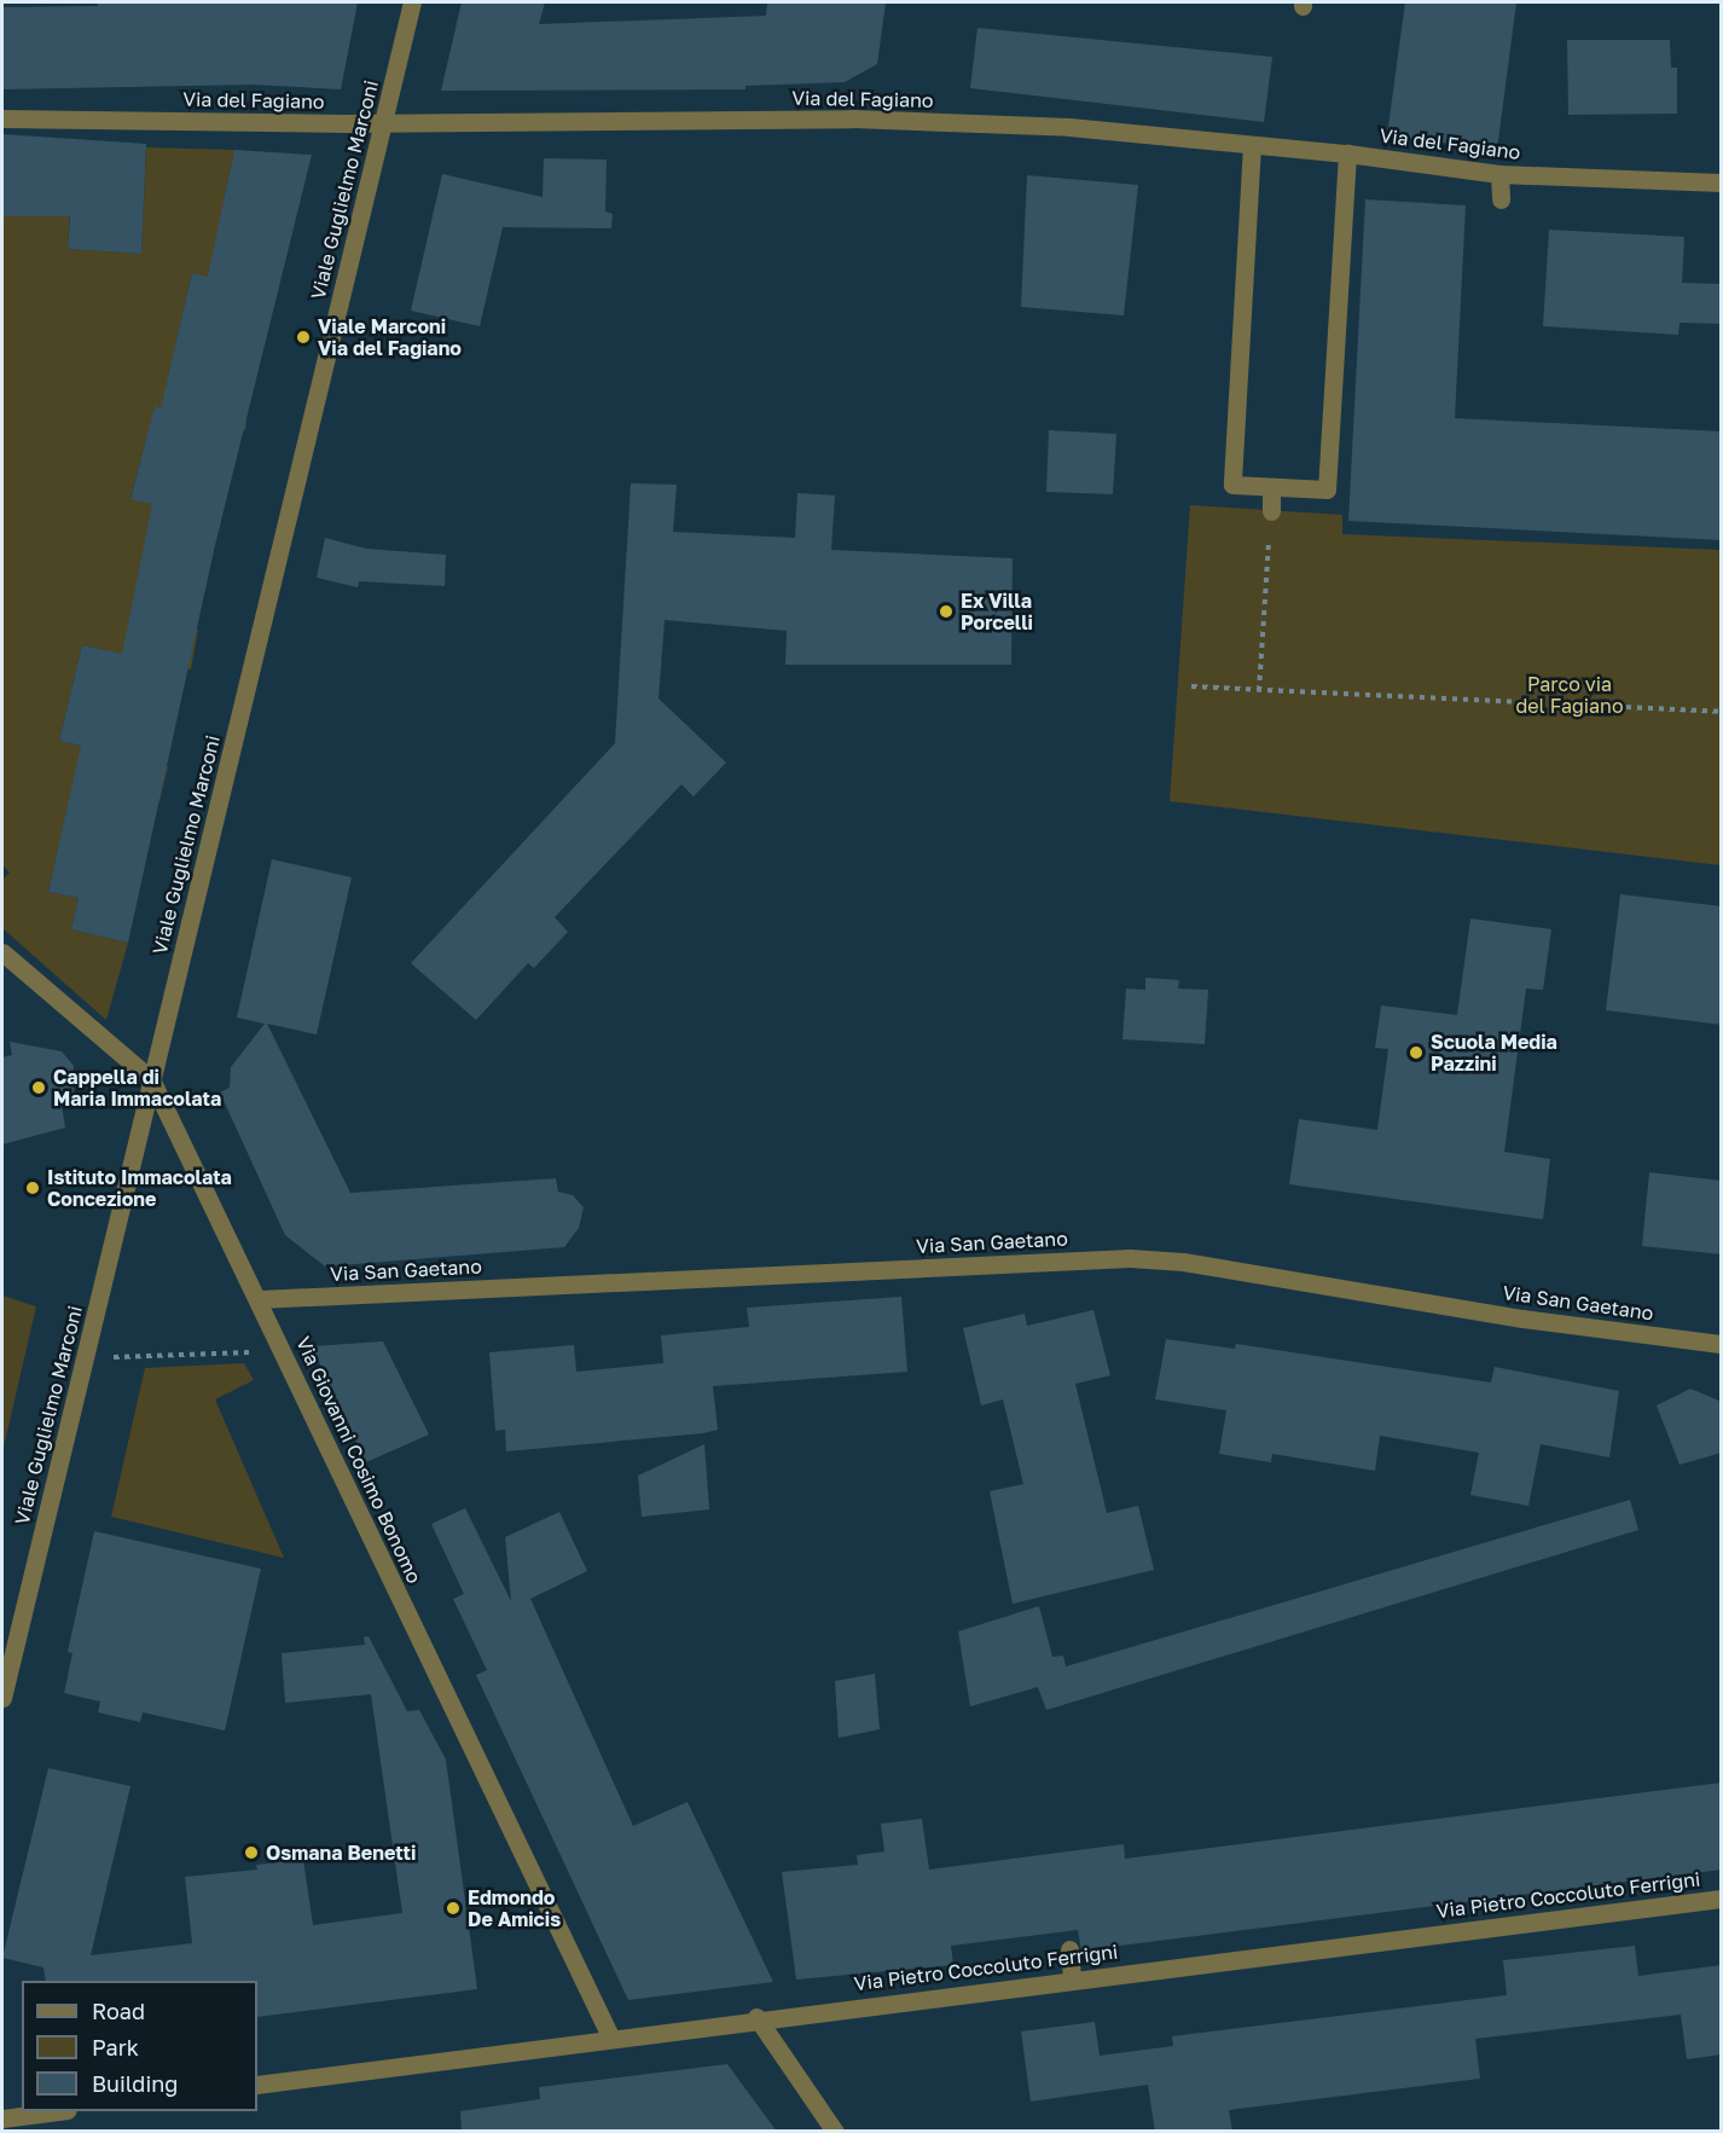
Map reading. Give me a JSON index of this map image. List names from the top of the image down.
{
  "streets": {
    "street": [
      "Via del Fagiano",
      "Viale Guglielmo Marconi",
      "Via San Gaetano",
      "Via Giovanni Cosimo Bonomo",
      "Via Pietro Coccoluto Ferrigni"
    ]
  },
  "crossings": [
    ["Via del Fagiano", "Viale Guglielmo Marconi"],
    ["Viale Guglielmo Marconi", "Via Giovanni Cosimo Bonomo"],
    ["Via San Gaetano", "Via Giovanni Cosimo Bonomo"],
    ["Via Giovanni Cosimo Bonomo", "Via Pietro Coccoluto Ferrigni"]
  ],
  "parks": ["Parco via del Fagiano"],
  "places": [
    "Viale Marconi Via del Fagiano",
    "Ex Villa Porcelli",
    "Scuola Media Pazzini",
    "Cappella di Maria Immacolata",
    "Istituto Immacolata Concezione",
    "Osmana Benetti",
    "Edmondo De Amicis"
  ],
  "legend": ["Road", "Park", "Building"]
}
